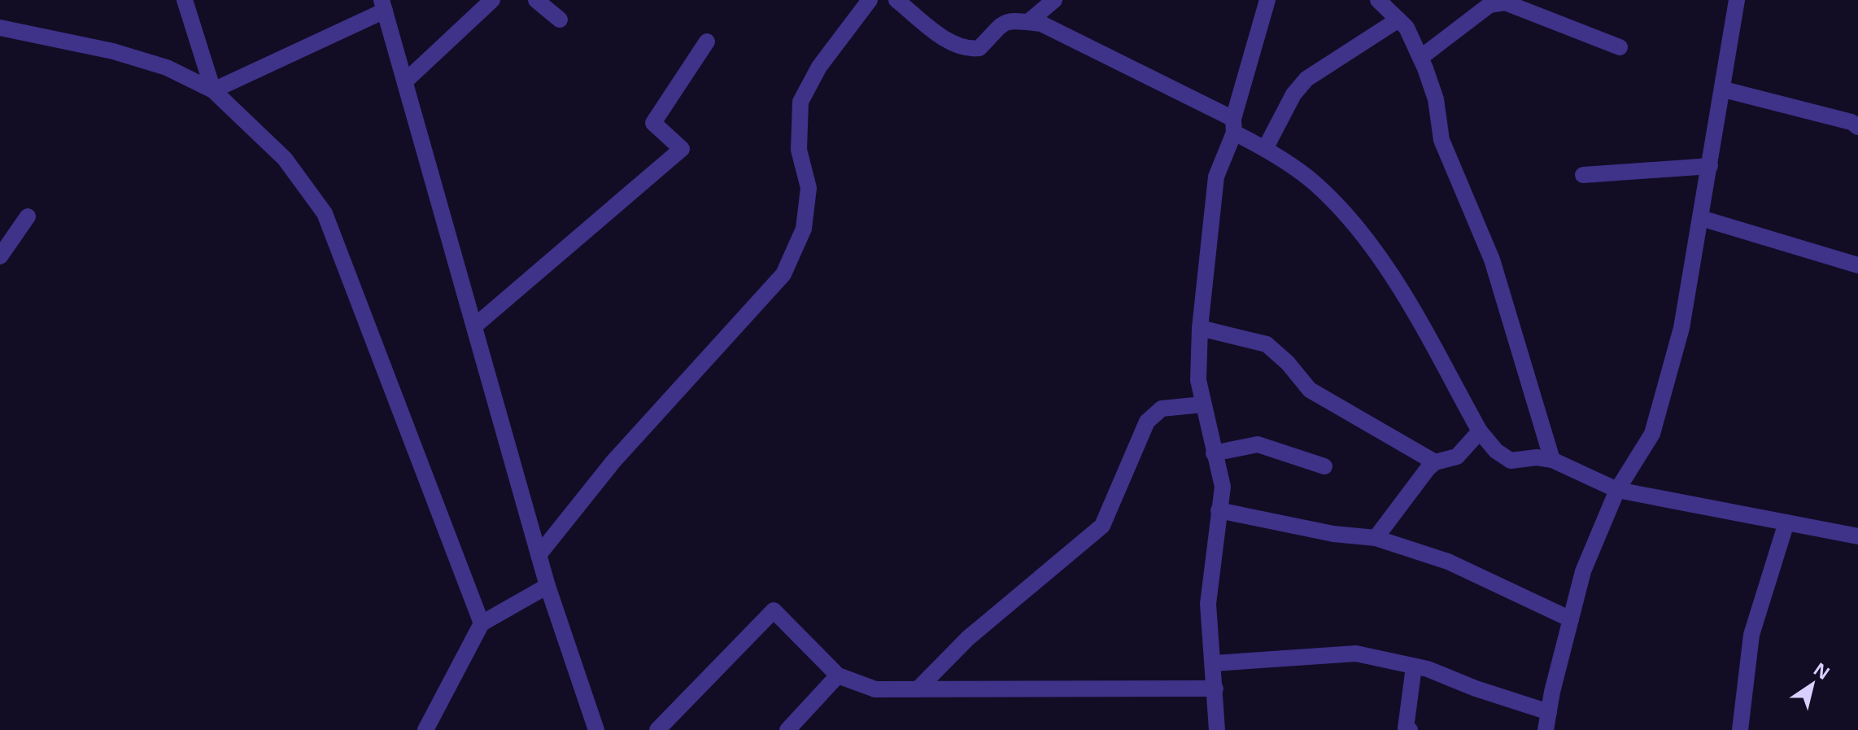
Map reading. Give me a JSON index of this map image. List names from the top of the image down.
{
  "north": "top right"
}
